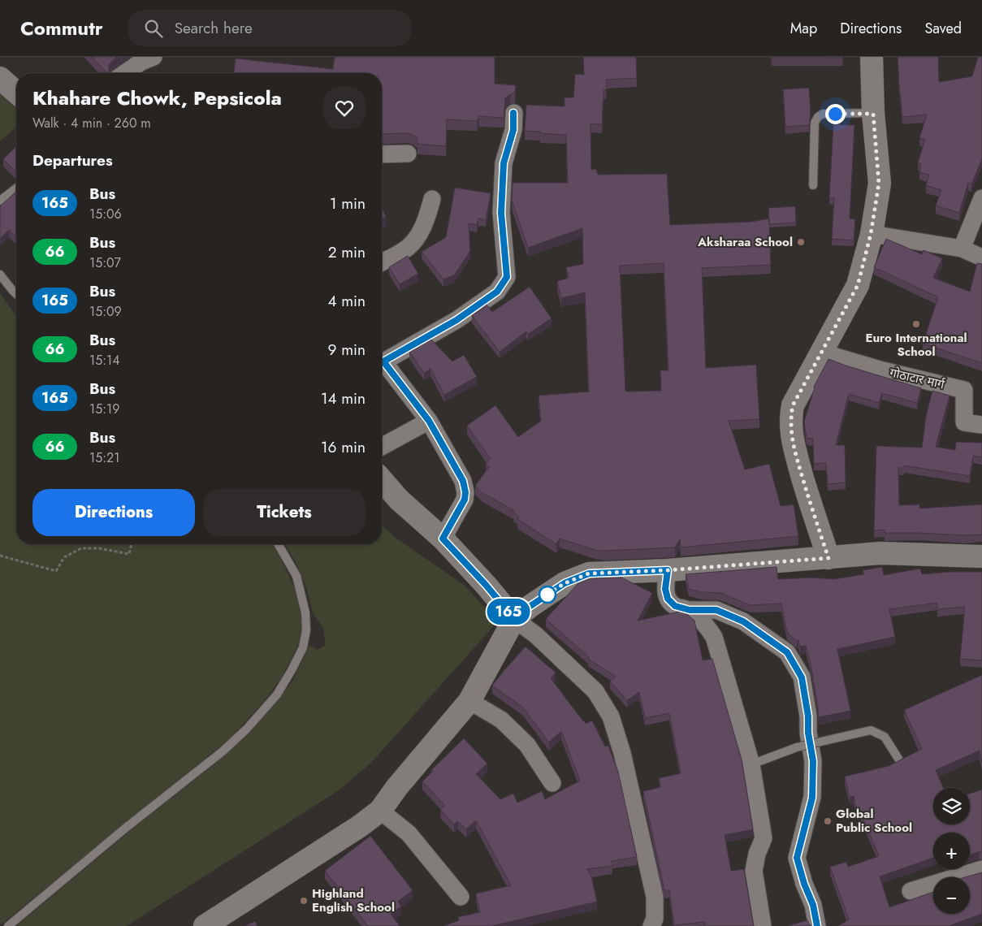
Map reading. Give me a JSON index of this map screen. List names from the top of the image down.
{
  "streets": {
    "street": ["गोठाटार मार्ग"]
  },
  "places": [
    "Aksharaa School",
    "Euro International School",
    "Global Public School",
    "Highland English School"
  ],
  "lines": ["bus line 165"],
  "page": {
    "header": "Commutr",
    "search": "Search here",
    "nav": ["Map", "Directions", "Saved"],
    "on_map": "165",
    "heading": [
      ["Khahare Chowk, Pepsicola", "Walk · 4 min · 260 m"],
      "Departures"
    ],
    "list": [
      {
        "mark": "165",
        "name": "Bus",
        "note": "15:06",
        "value": "1 min"
      },
      {
        "mark": "66",
        "name": "Bus",
        "note": "15:07",
        "value": "2 min"
      },
      {
        "mark": "165",
        "name": "Bus",
        "note": "15:09",
        "value": "4 min"
      },
      {
        "mark": "66",
        "name": "Bus",
        "note": "15:14",
        "value": "9 min"
      },
      {
        "mark": "165",
        "name": "Bus",
        "note": "15:19",
        "value": "14 min"
      },
      {
        "mark": "66",
        "name": "Bus",
        "note": "15:21",
        "value": "16 min"
      }
    ],
    "buttons": ["Directions", "Tickets"],
    "map_buttons": ["+", "−"]
  }
}
